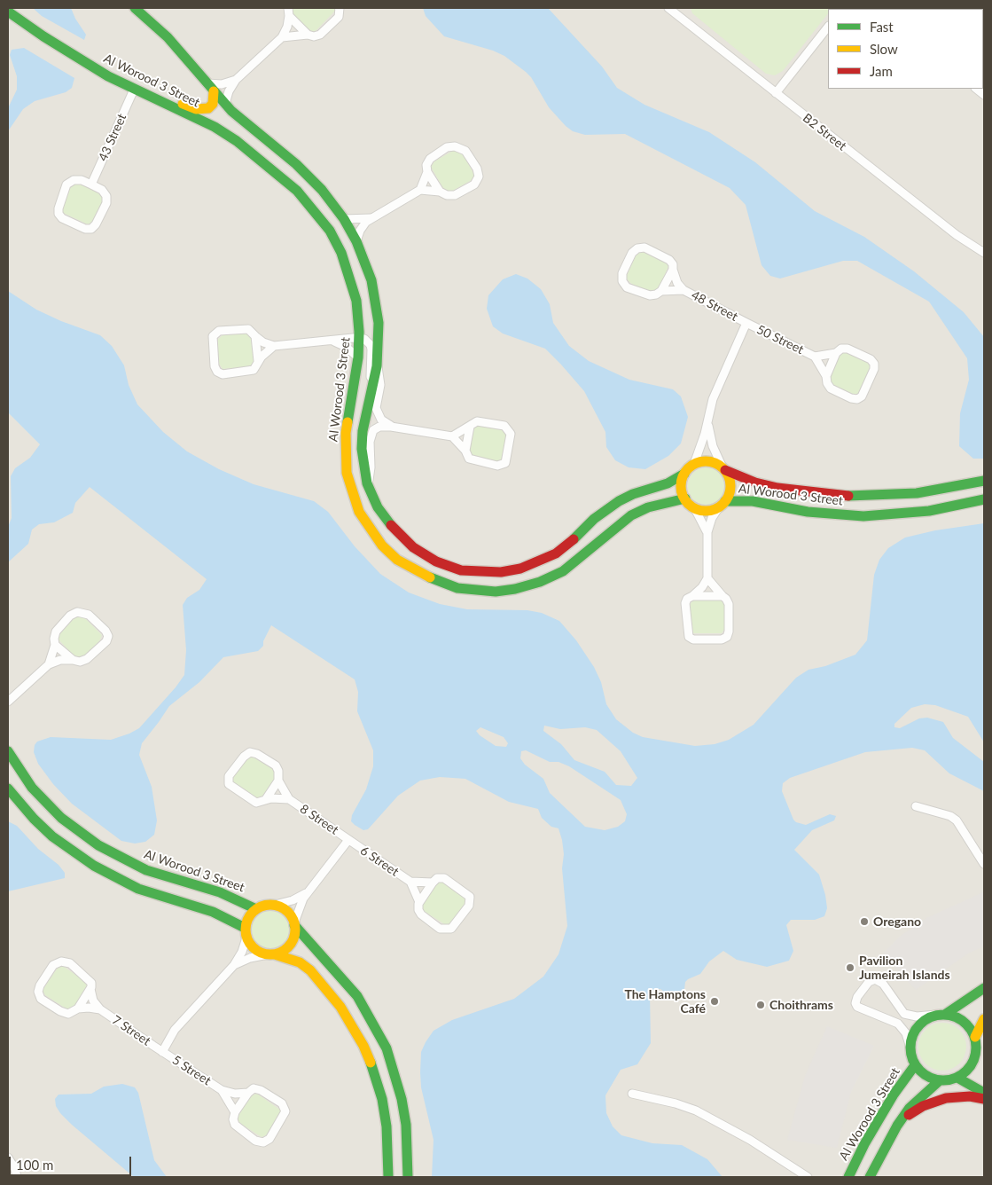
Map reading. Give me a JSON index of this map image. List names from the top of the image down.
{
  "streets": {
    "street": [
      "Al Worood 3 Street",
      "B2 Street",
      "43 Street",
      "48 Street",
      "50 Street",
      "8 Street",
      "6 Street",
      "7 Street",
      "5 Street"
    ]
  },
  "crossings": [
    ["Al Worood 3 Street", "43 Street"],
    ["48 Street", "50 Street"],
    ["8 Street", "6 Street"],
    ["7 Street", "5 Street"]
  ],
  "places": [
    "Oregano",
    "Pavilion Jumeirah Islands",
    "The Hamptons Café",
    "Choithrams"
  ],
  "legend": ["Fast", "Slow", "Jam"],
  "scale_bar": "100 m"
}
